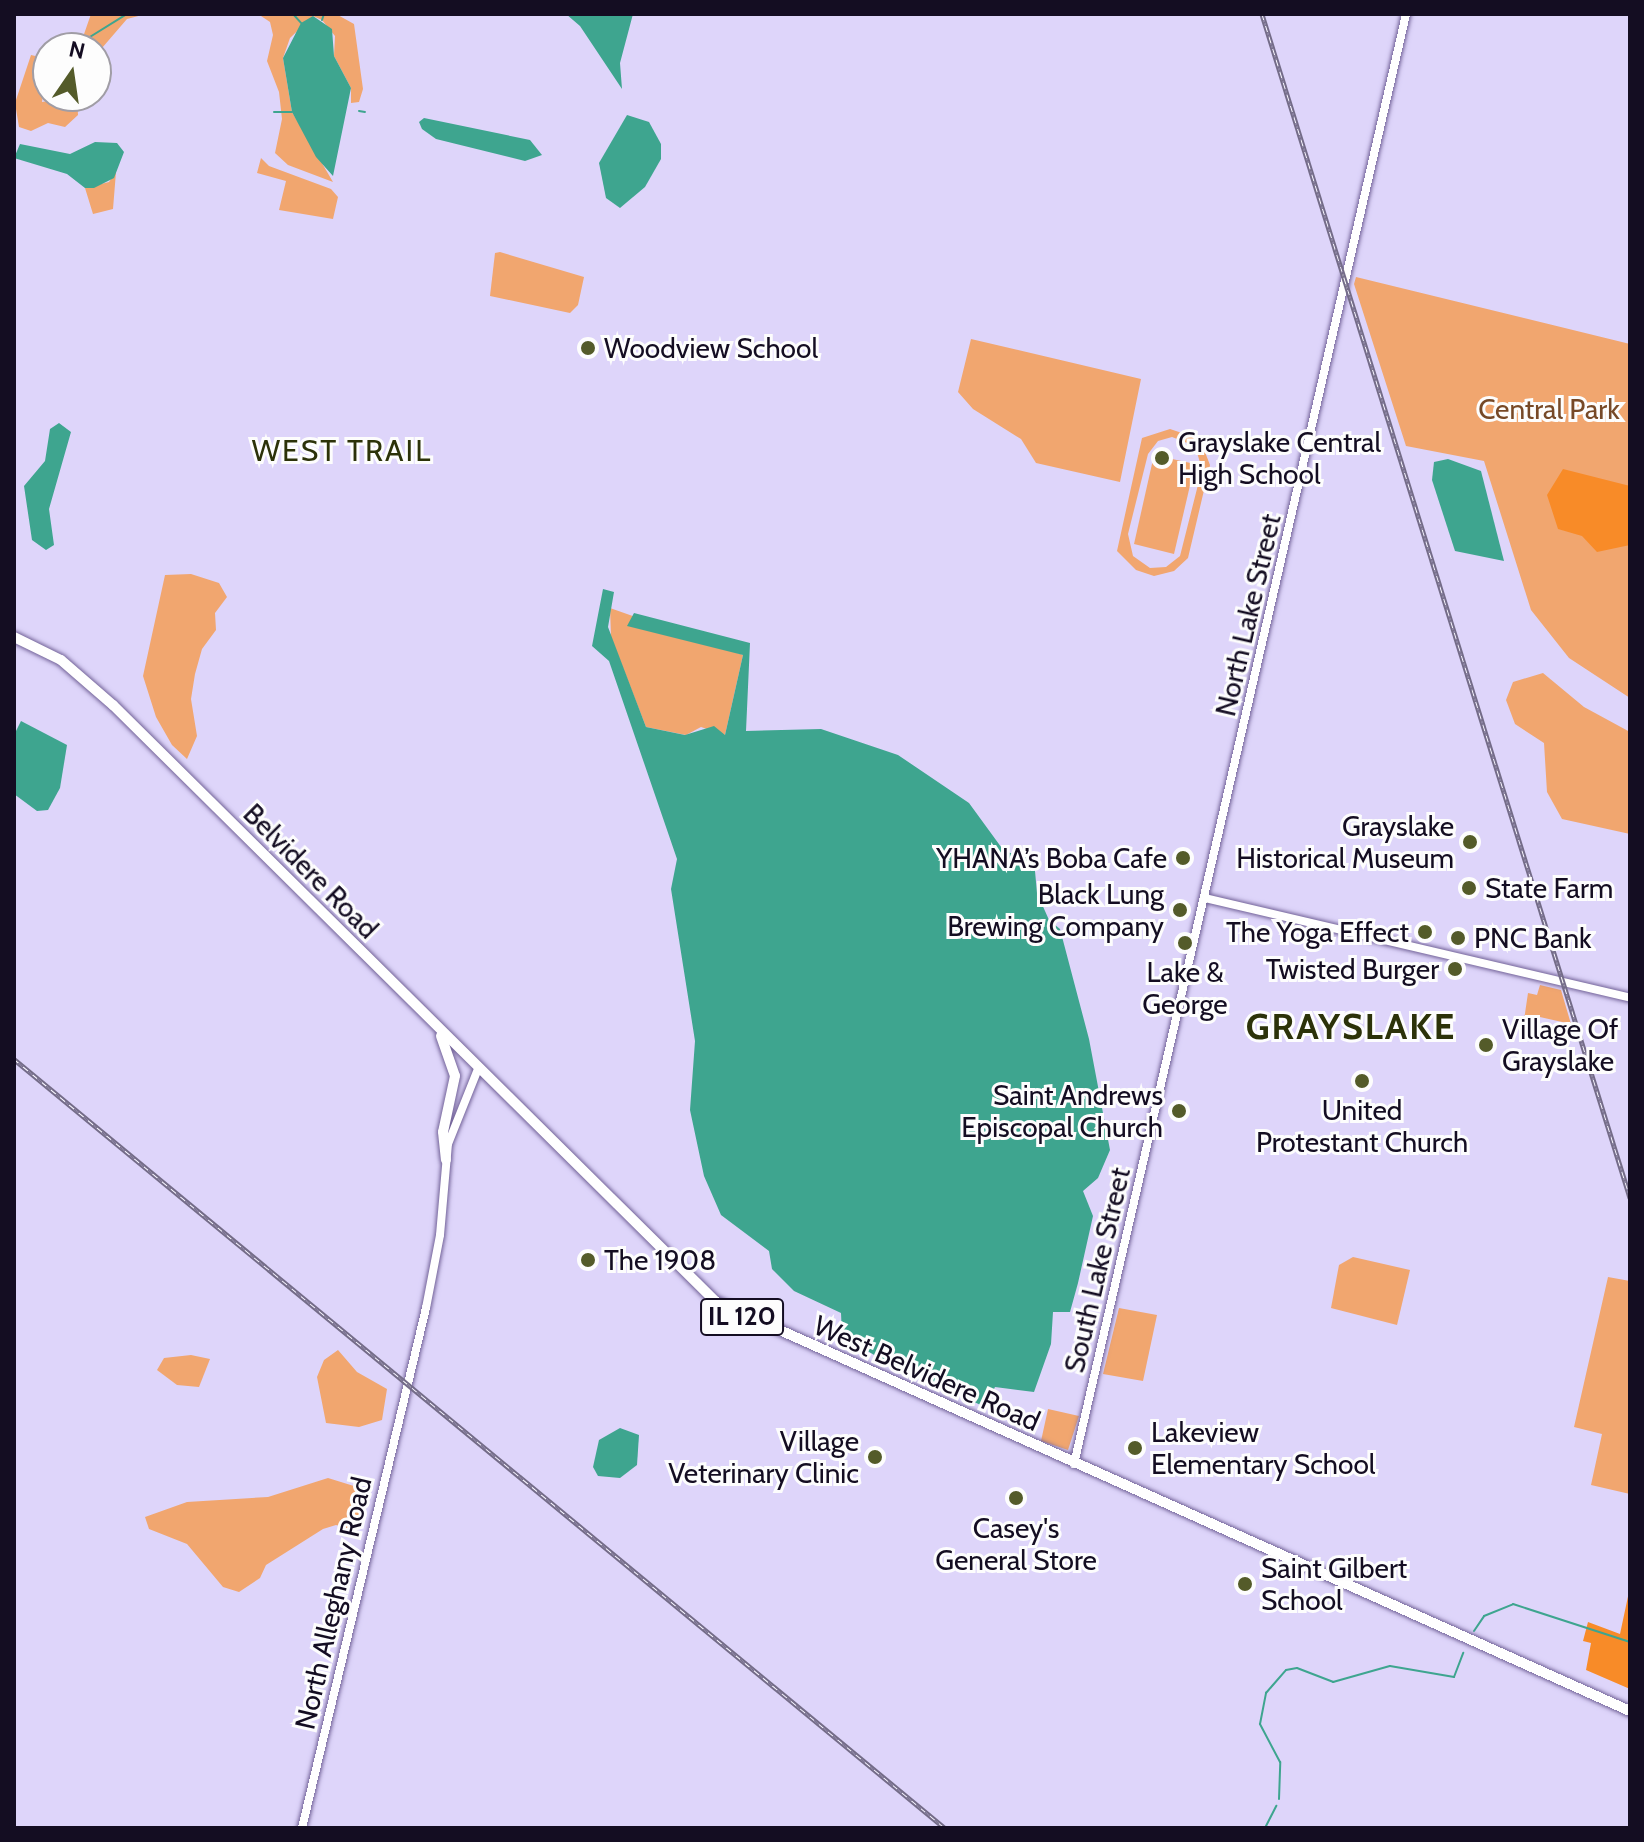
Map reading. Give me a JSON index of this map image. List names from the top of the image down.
{
  "streets": {
    "main road": ["Belvidere Road", "IL 120", "West Belvidere Road"],
    "street": ["North Lake Street", "South Lake Street", "North Alleghany Road"]
  },
  "crossings": [
    ["North Lake Street", "South Lake Street"],
    ["Belvidere Road", "West Belvidere Road"],
    ["Belvidere Road", "North Alleghany Road"],
    ["South Lake Street", "IL 120"],
    ["South Lake Street", "West Belvidere Road"],
    ["IL 120", "West Belvidere Road"],
    ["West Belvidere Road", "North Alleghany Road"]
  ],
  "districts": ["WEST TRAIL", "GRAYSLAKE"],
  "parks": ["Central Park"],
  "places": [
    "Woodview School",
    "Grayslake Central High School",
    "Grayslake Historical Museum",
    "YHANA’s Boba Cafe",
    "State Farm",
    "Black Lung Brewing Company",
    "The Yoga Effect",
    "PNC Bank",
    "Lake & George",
    "Twisted Burger",
    "Village Of Grayslake",
    "United Protestant Church",
    "Saint Andrews Episcopal Church",
    "The 1908",
    "Lakeview Elementary School",
    "Village Veterinary Clinic",
    "Casey's General Store",
    "Saint Gilbert School"
  ],
  "north": "top"
}
